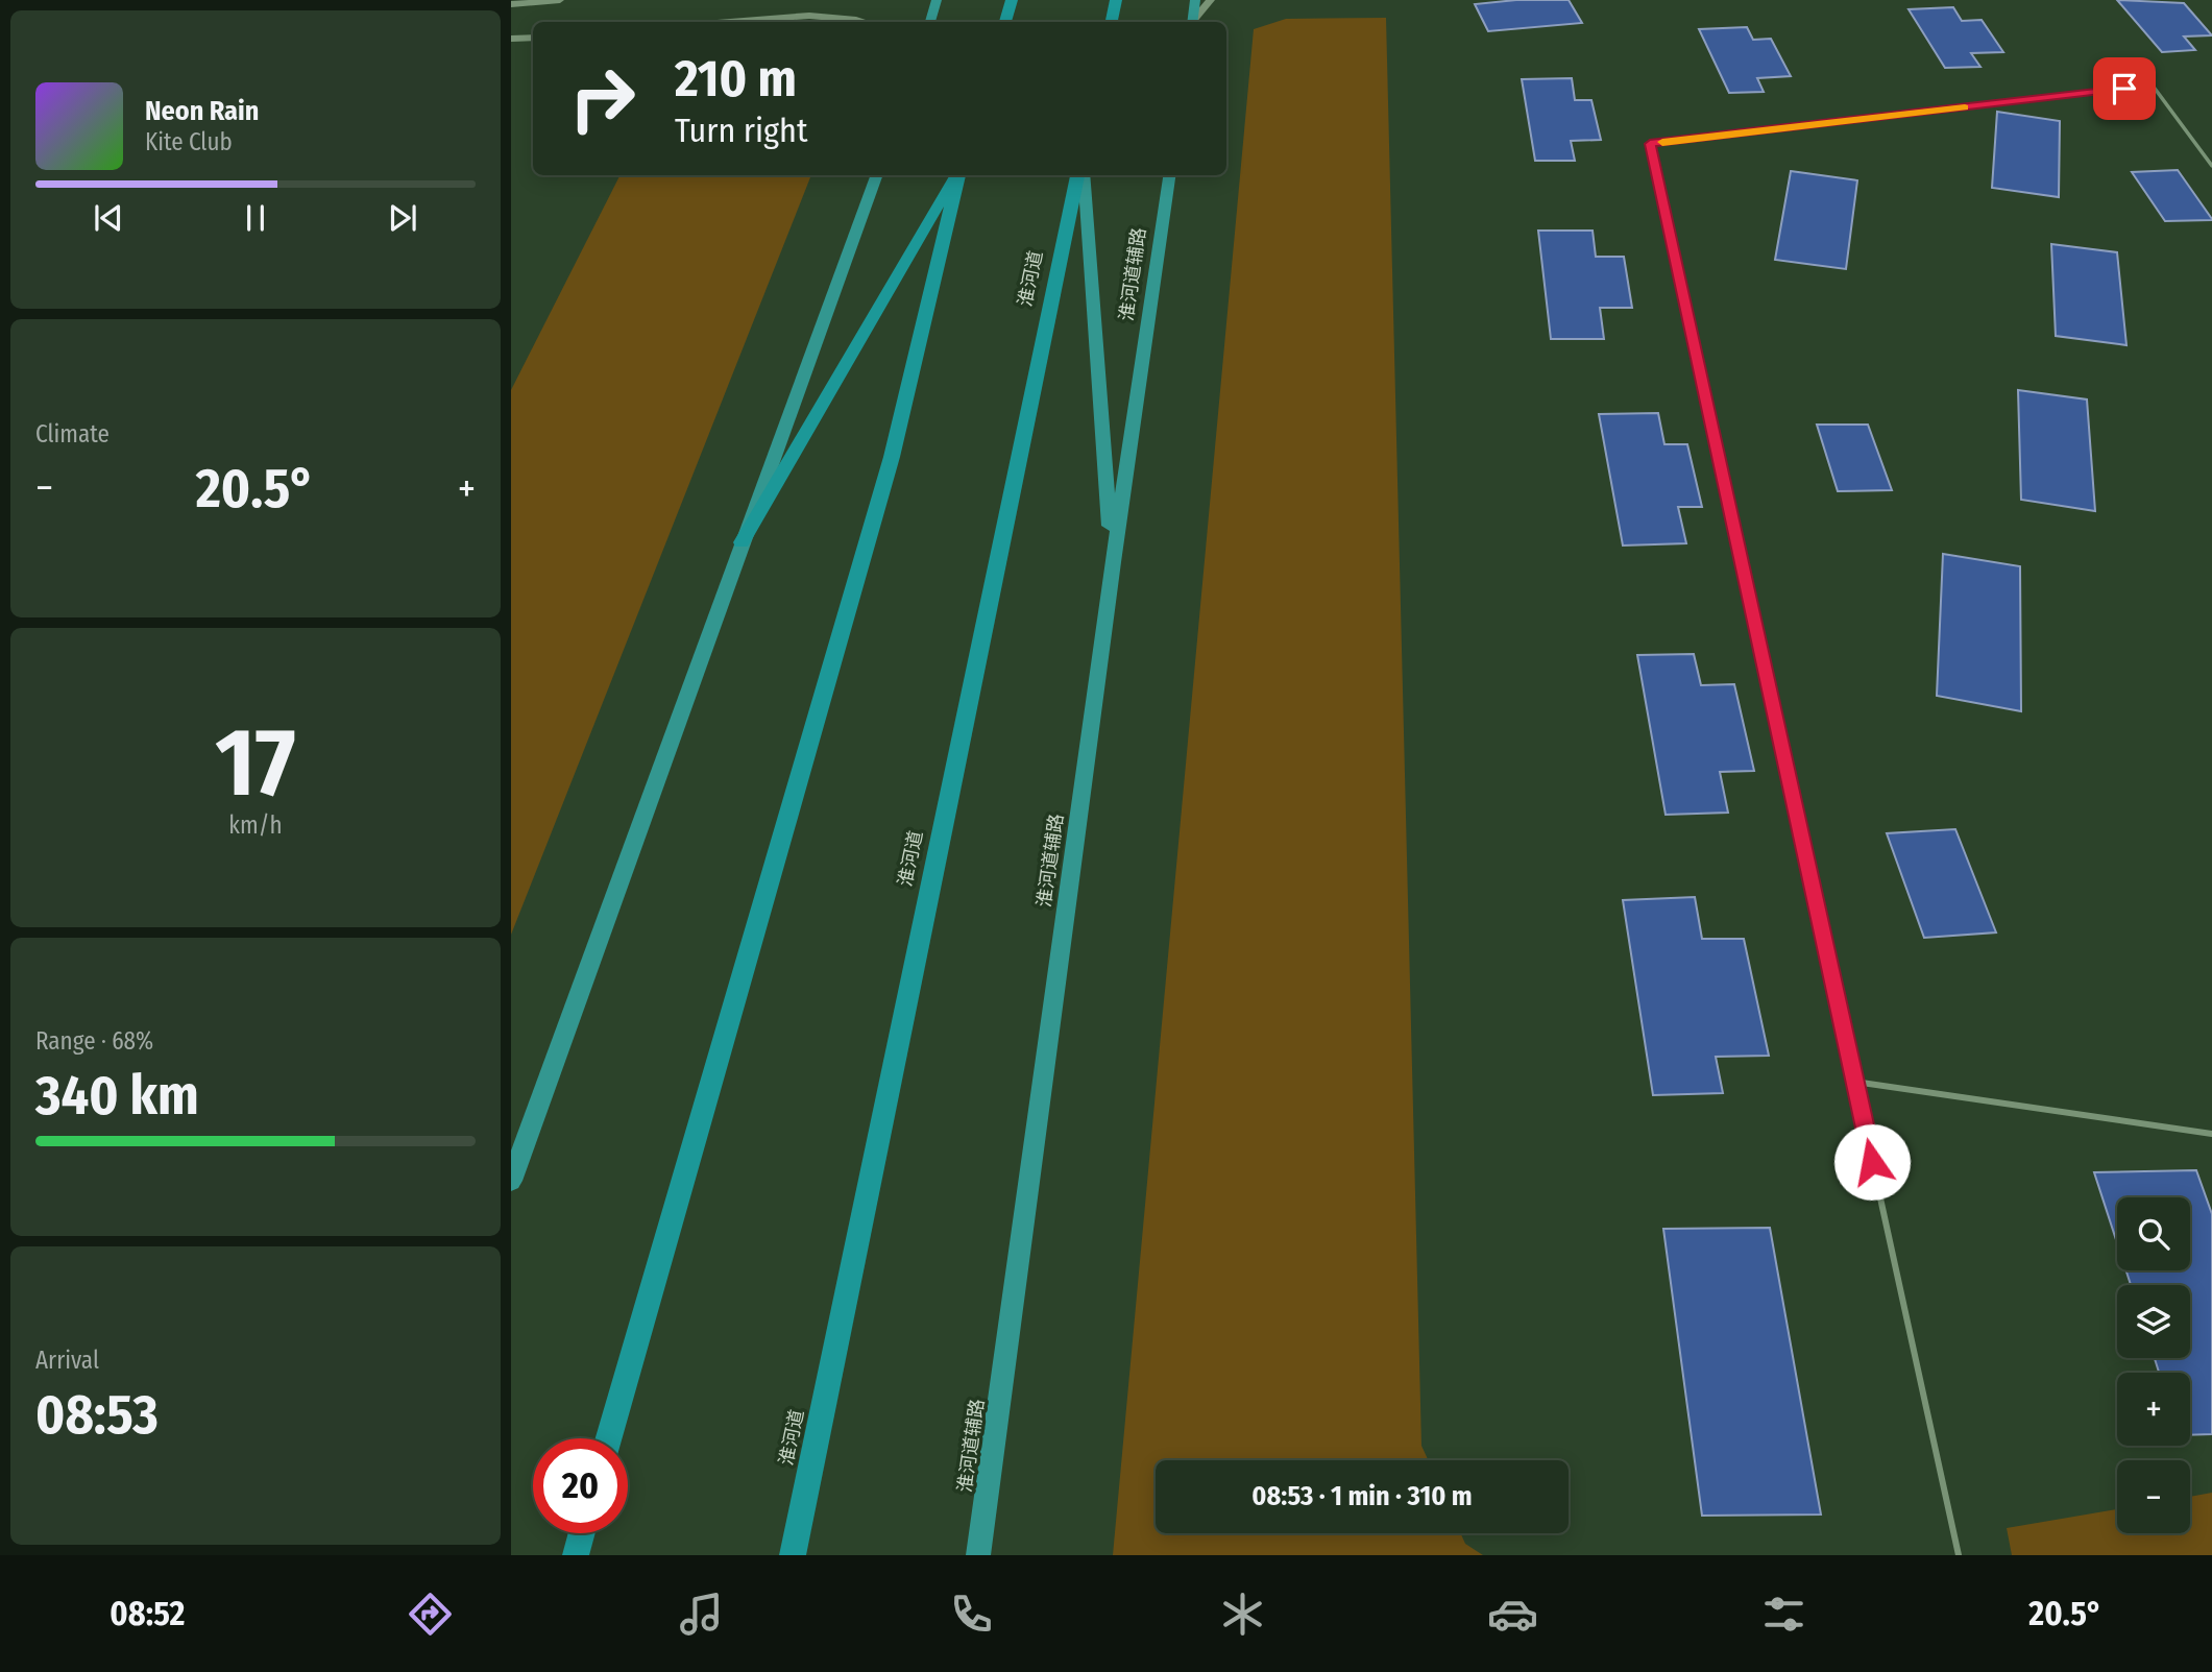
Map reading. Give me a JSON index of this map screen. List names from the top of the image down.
{
  "streets": {
    "highway": ["淮河道"],
    "main road": ["淮河道辅路"]
  },
  "page": {
    "turn": ["210 m", "Turn right"],
    "song": ["Neon Rain", "Kite Club"],
    "tile": [
      "Climate",
      ["17", "km/h"],
      ["Range · 68%", "340 km"],
      ["Arrival", "08:53"]
    ],
    "heat": ["−", "20.5°", "+"],
    "map_buttons": ["+", "−"],
    "limit": "20",
    "trip": "08:53 · 1 min · 310 m",
    "tabs": ["08:52", "20.5°"]
  }
}
